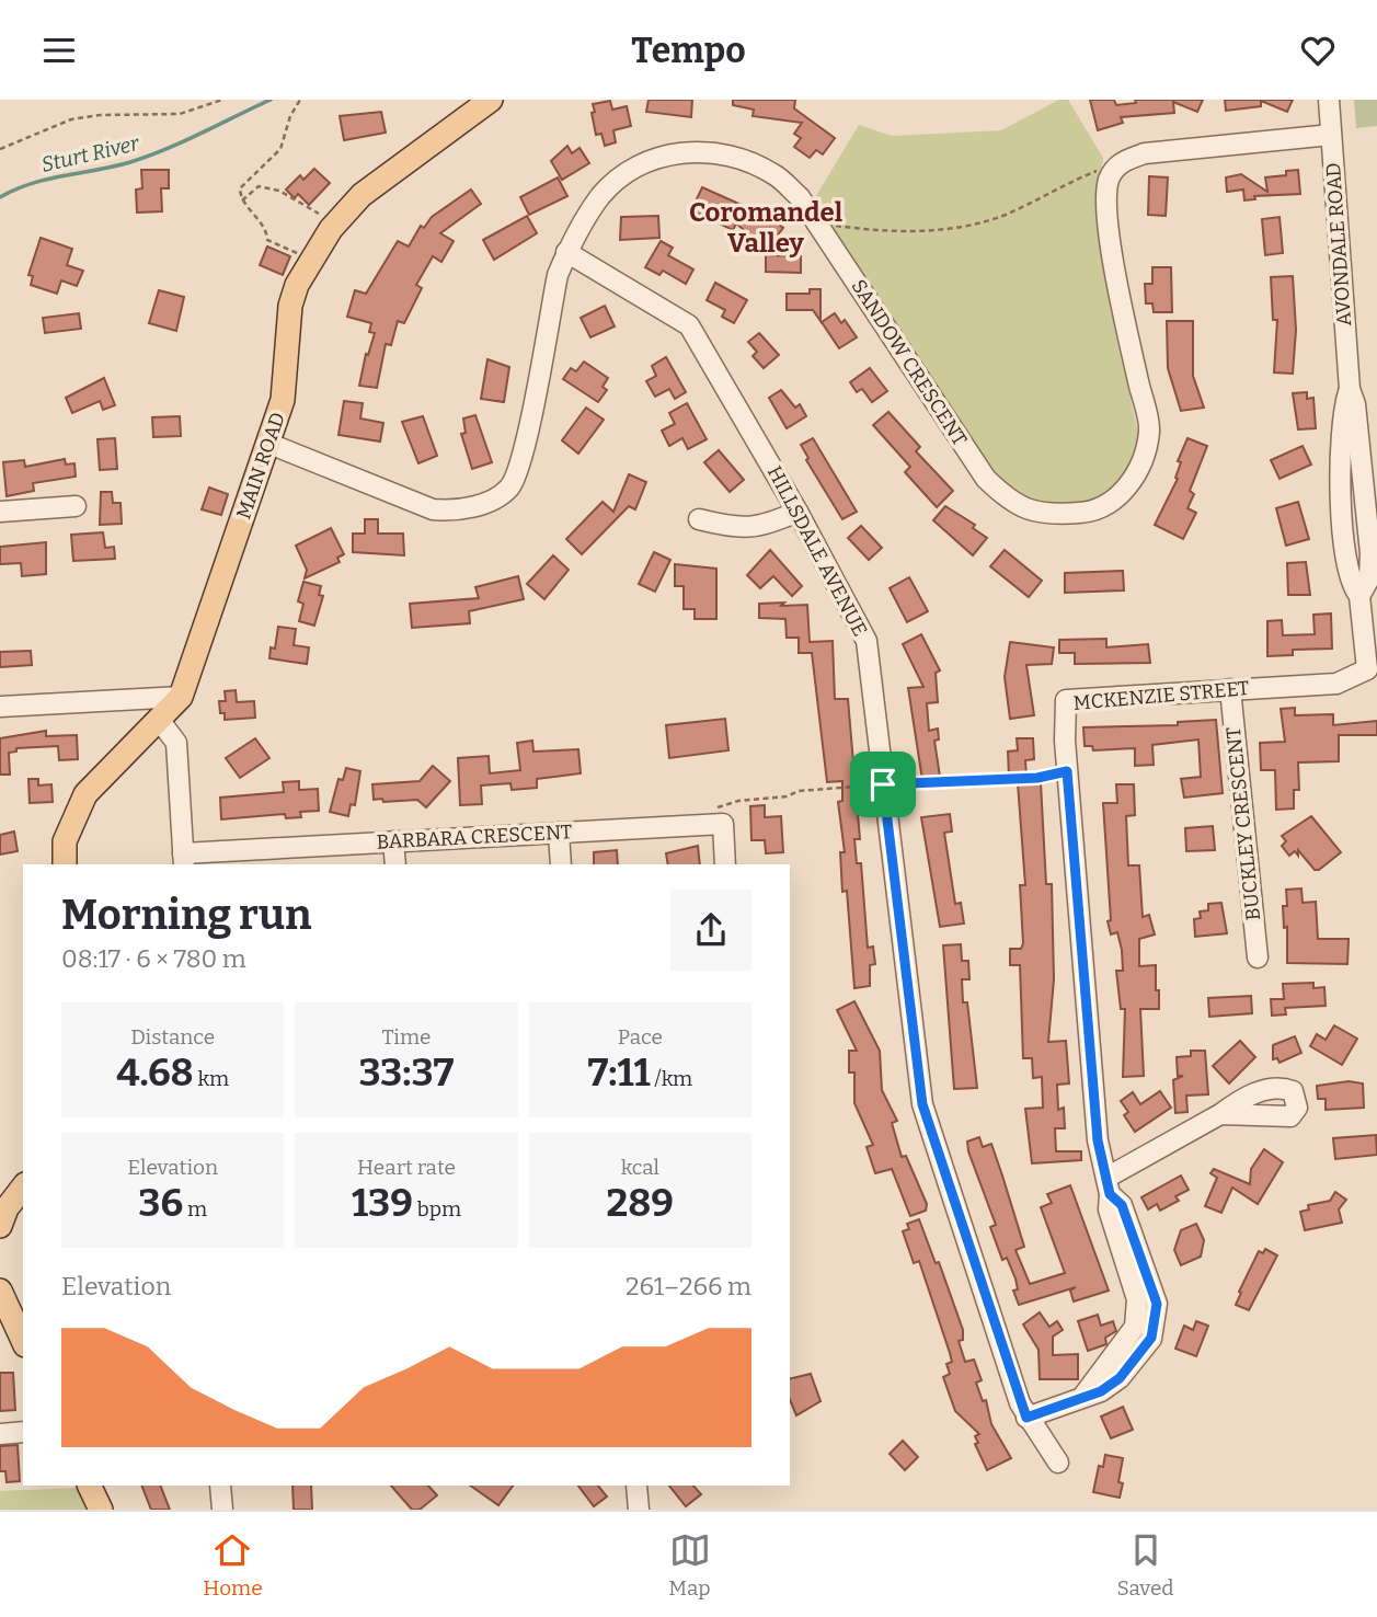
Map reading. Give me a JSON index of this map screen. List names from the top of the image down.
{
  "streets": {
    "main road": ["MAIN ROAD"],
    "street": [
      "AVONDALE ROAD",
      "SANDOW CRESCENT",
      "HILLSDALE AVENUE",
      "MCKENZIE STREET",
      "BUCKLEY CRESCENT",
      "BARBARA CRESCENT"
    ]
  },
  "crossings": [
    ["AVONDALE ROAD", "MCKENZIE STREET"],
    ["SANDOW CRESCENT", "MAIN ROAD"],
    ["SANDOW CRESCENT", "HILLSDALE AVENUE"],
    ["HILLSDALE AVENUE", "MCKENZIE STREET"],
    ["MCKENZIE STREET", "BUCKLEY CRESCENT"]
  ],
  "districts": ["Coromandel Valley"],
  "water": ["Sturt River"],
  "page": {
    "header": "Tempo",
    "heading": ["Morning run", "08:17 · 6 × 780 m"],
    "stats": [
      ["Distance", "4.68 km"],
      ["Time", "33:37"],
      ["Pace", "7:11 /km"],
      ["Elevation", "36 m"],
      ["Heart rate", "139 bpm"],
      ["kcal", "289"]
    ],
    "chart": ["Elevation", "261–266 m"],
    "tabs": ["Home", "Map", "Saved"]
  }
}
